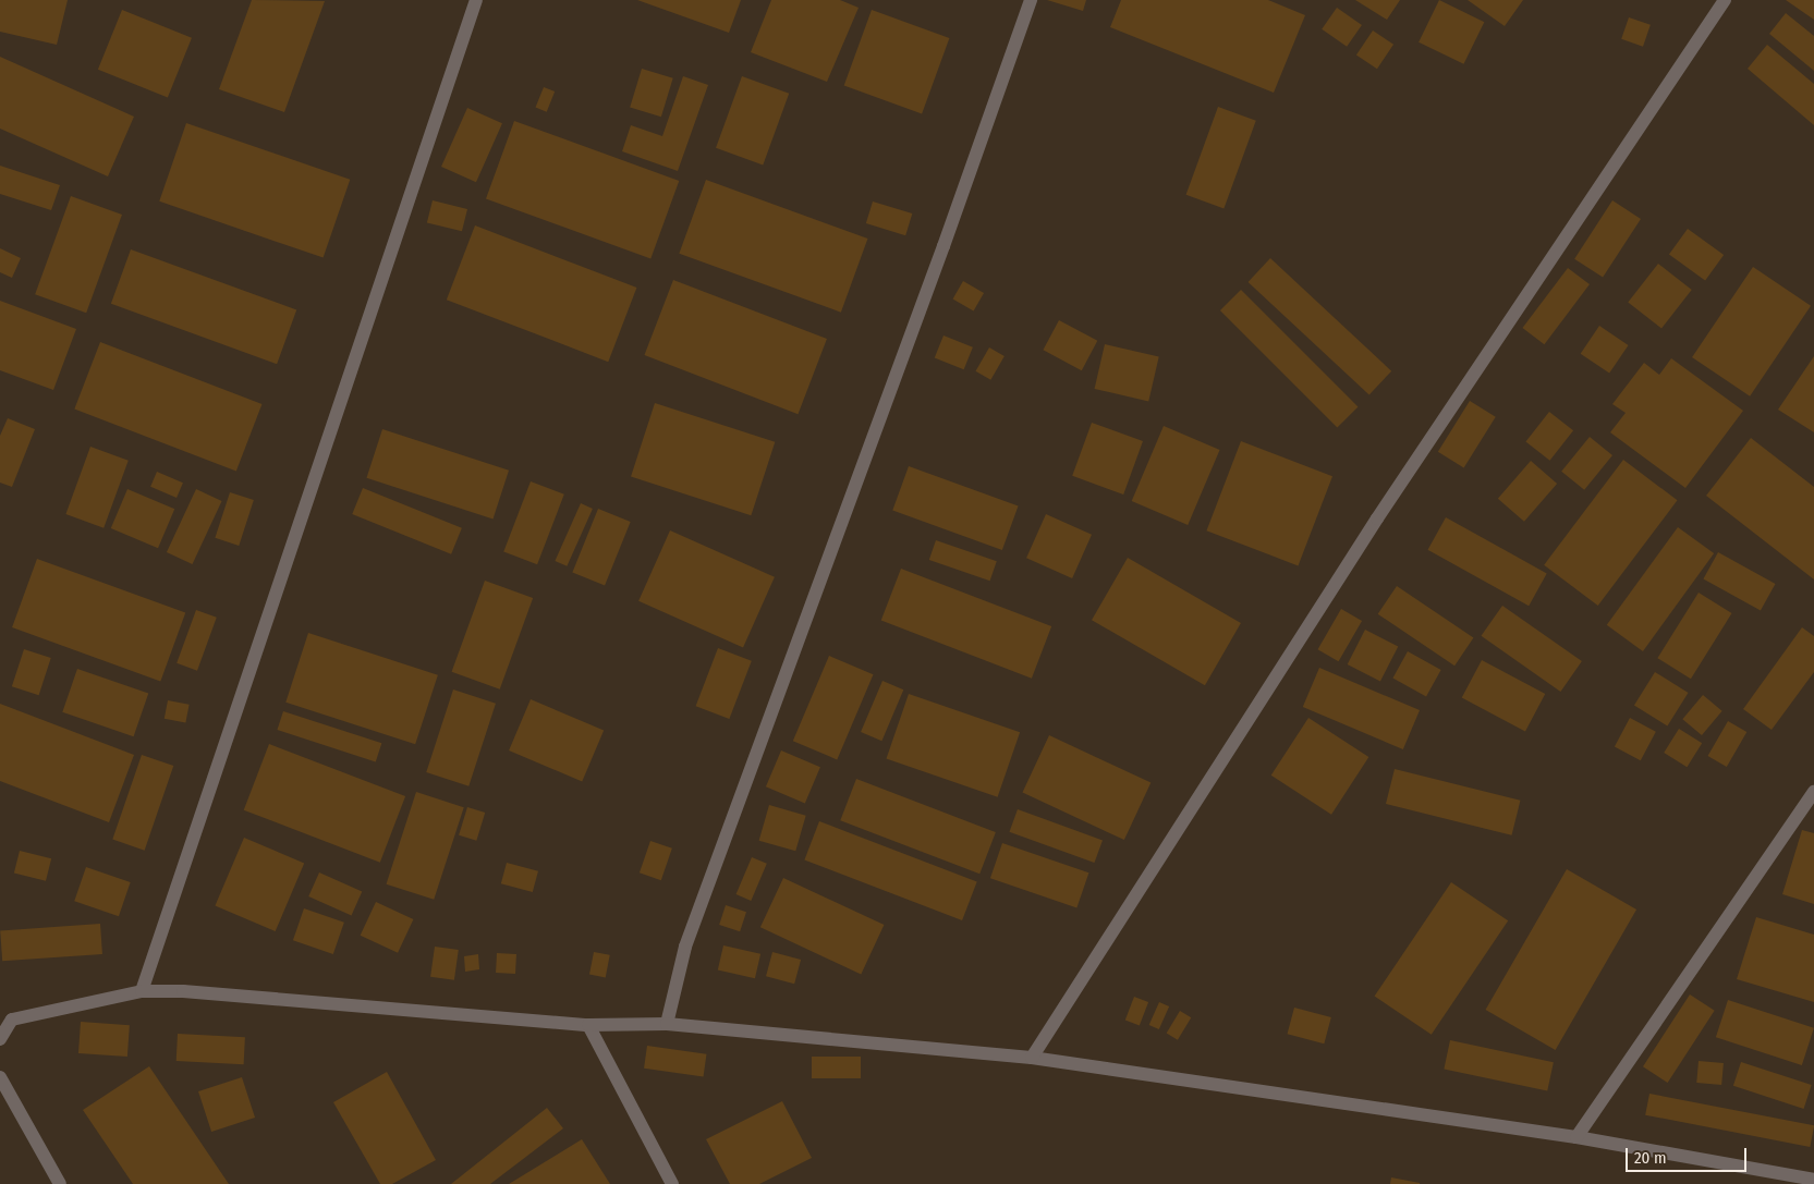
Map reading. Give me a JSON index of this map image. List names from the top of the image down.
{
  "scale_bar": "20 m"
}
